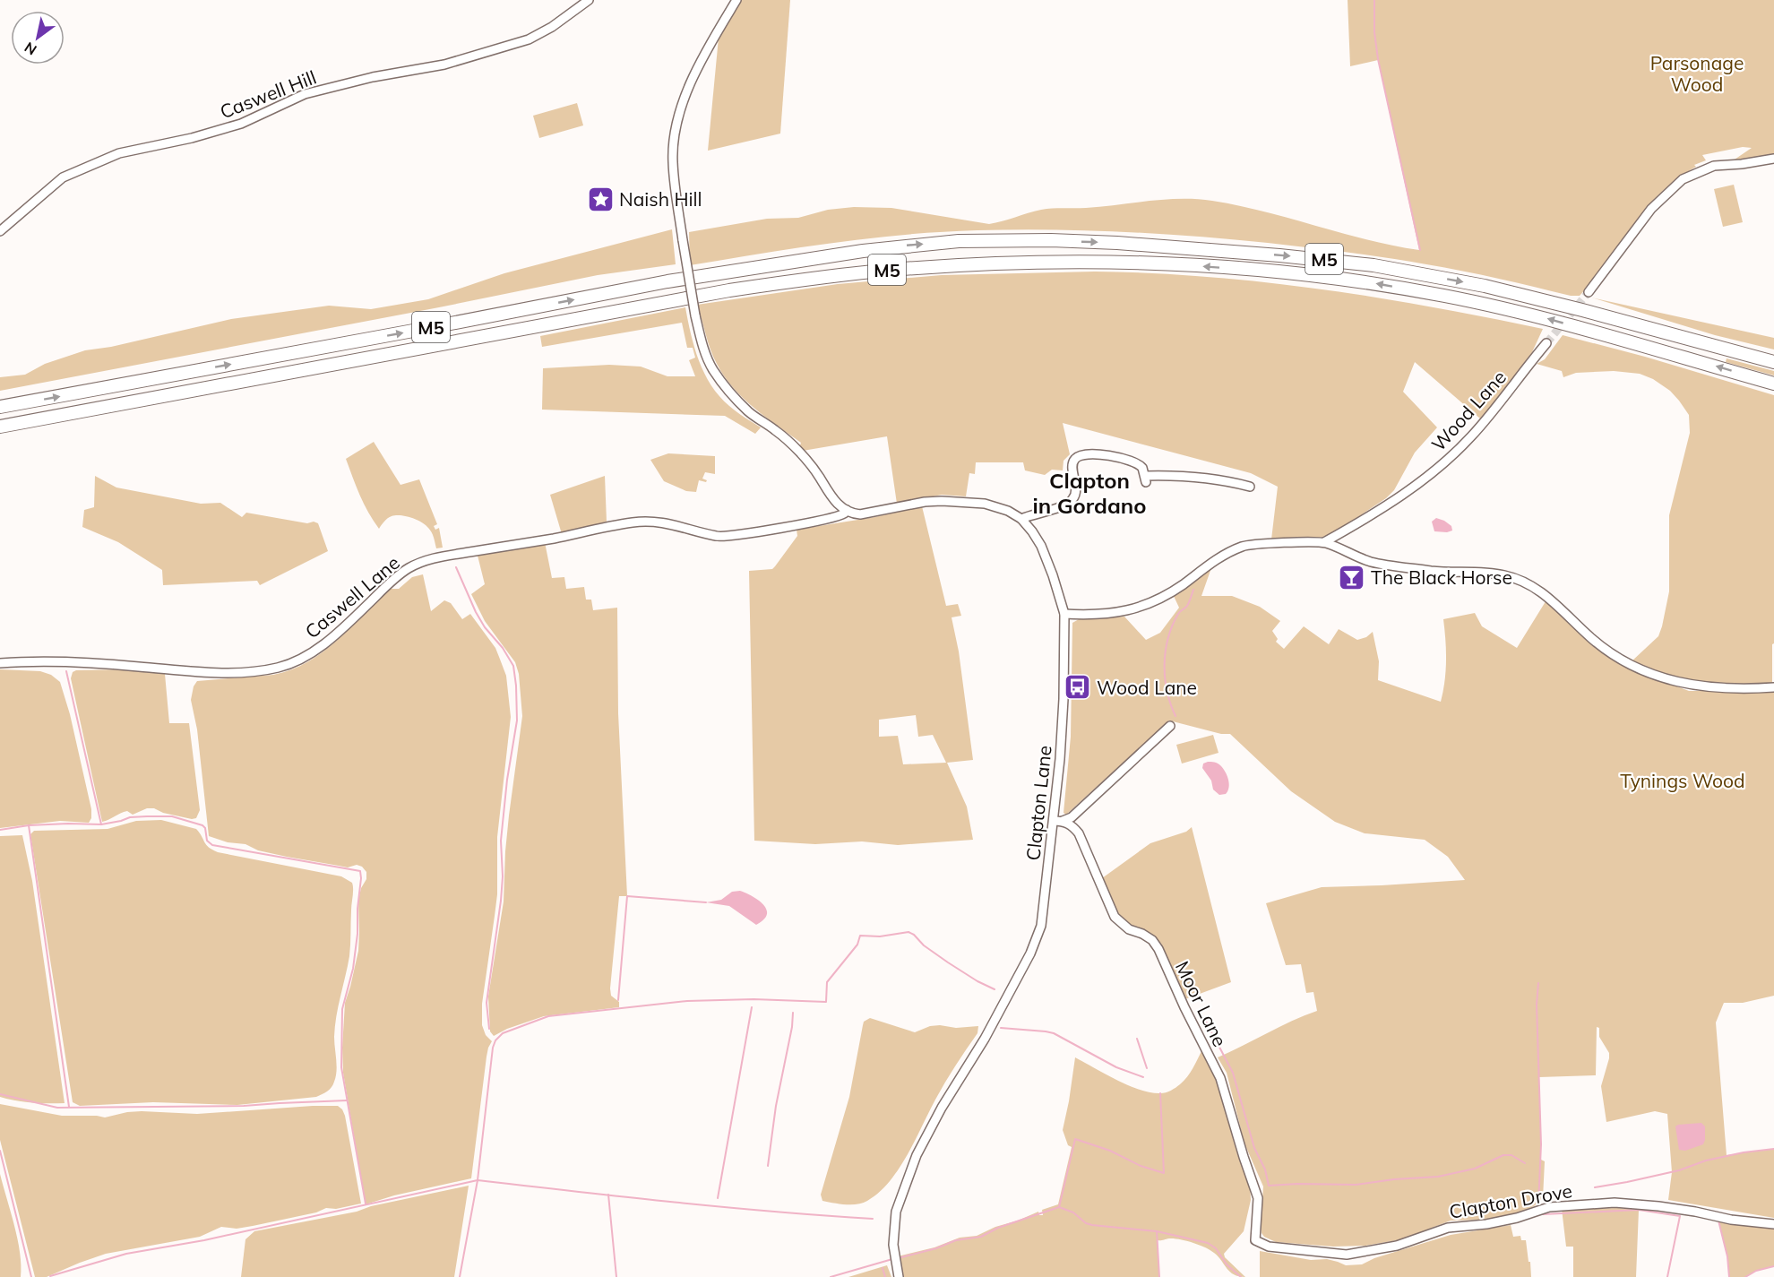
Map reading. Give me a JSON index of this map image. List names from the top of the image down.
{
  "streets": {
    "highway": ["M5"],
    "street": [
      "Caswell Hill",
      "Wood Lane",
      "Caswell Lane",
      "Clapton Lane",
      "Moor Lane",
      "Clapton Drove"
    ]
  },
  "crossings": [
    ["Caswell Lane", "Clapton Lane"],
    ["Clapton Lane", "Moor Lane"],
    ["Moor Lane", "Clapton Drove"]
  ],
  "districts": ["Clapton in Gordano"],
  "parks": ["Parsonage Wood", "Tynings Wood"],
  "places": {
    "place": ["Naish Hill"],
    "bar": ["The Black Horse"],
    "bus stop": ["Wood Lane"]
  },
  "north": "bottom left"
}
